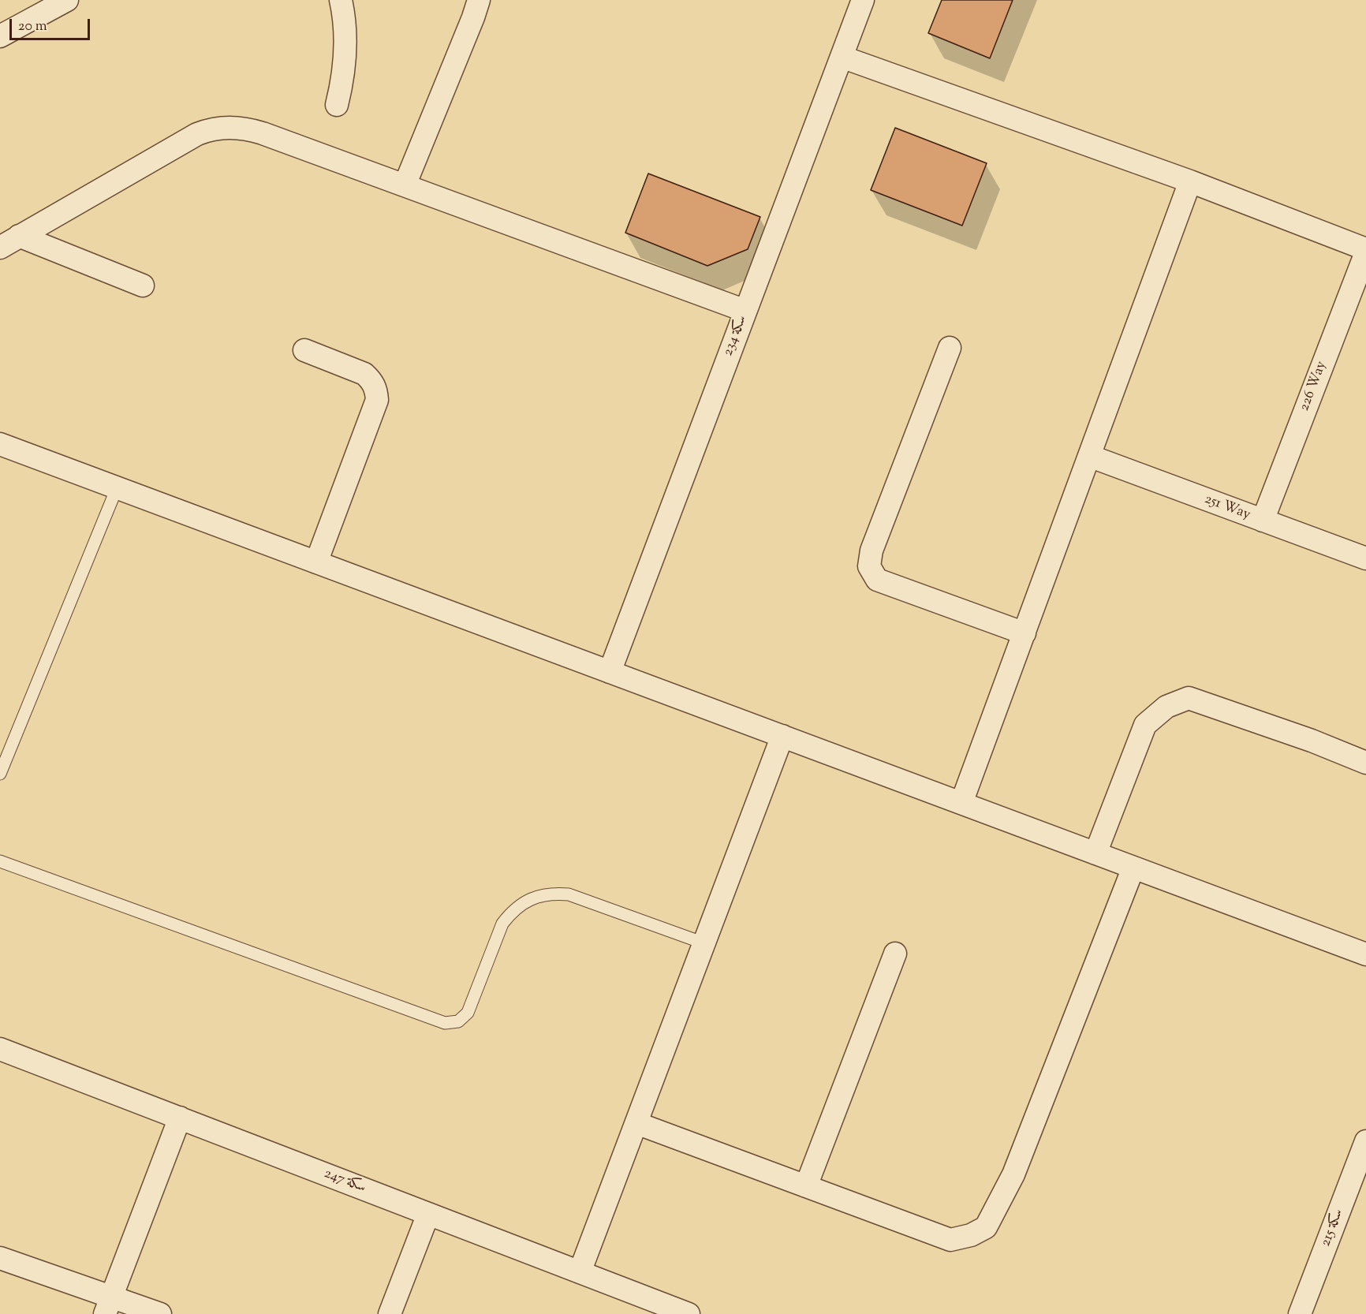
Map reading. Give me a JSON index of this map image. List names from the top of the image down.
{
  "streets": {
    "street": [
      "سكة 234",
      "226 Way",
      "251 Way",
      "سكة 247",
      "سكة 215"
    ]
  },
  "crossings": [
    ["226 Way", "251 Way"]
  ],
  "scale_bar": "20 m"
}
